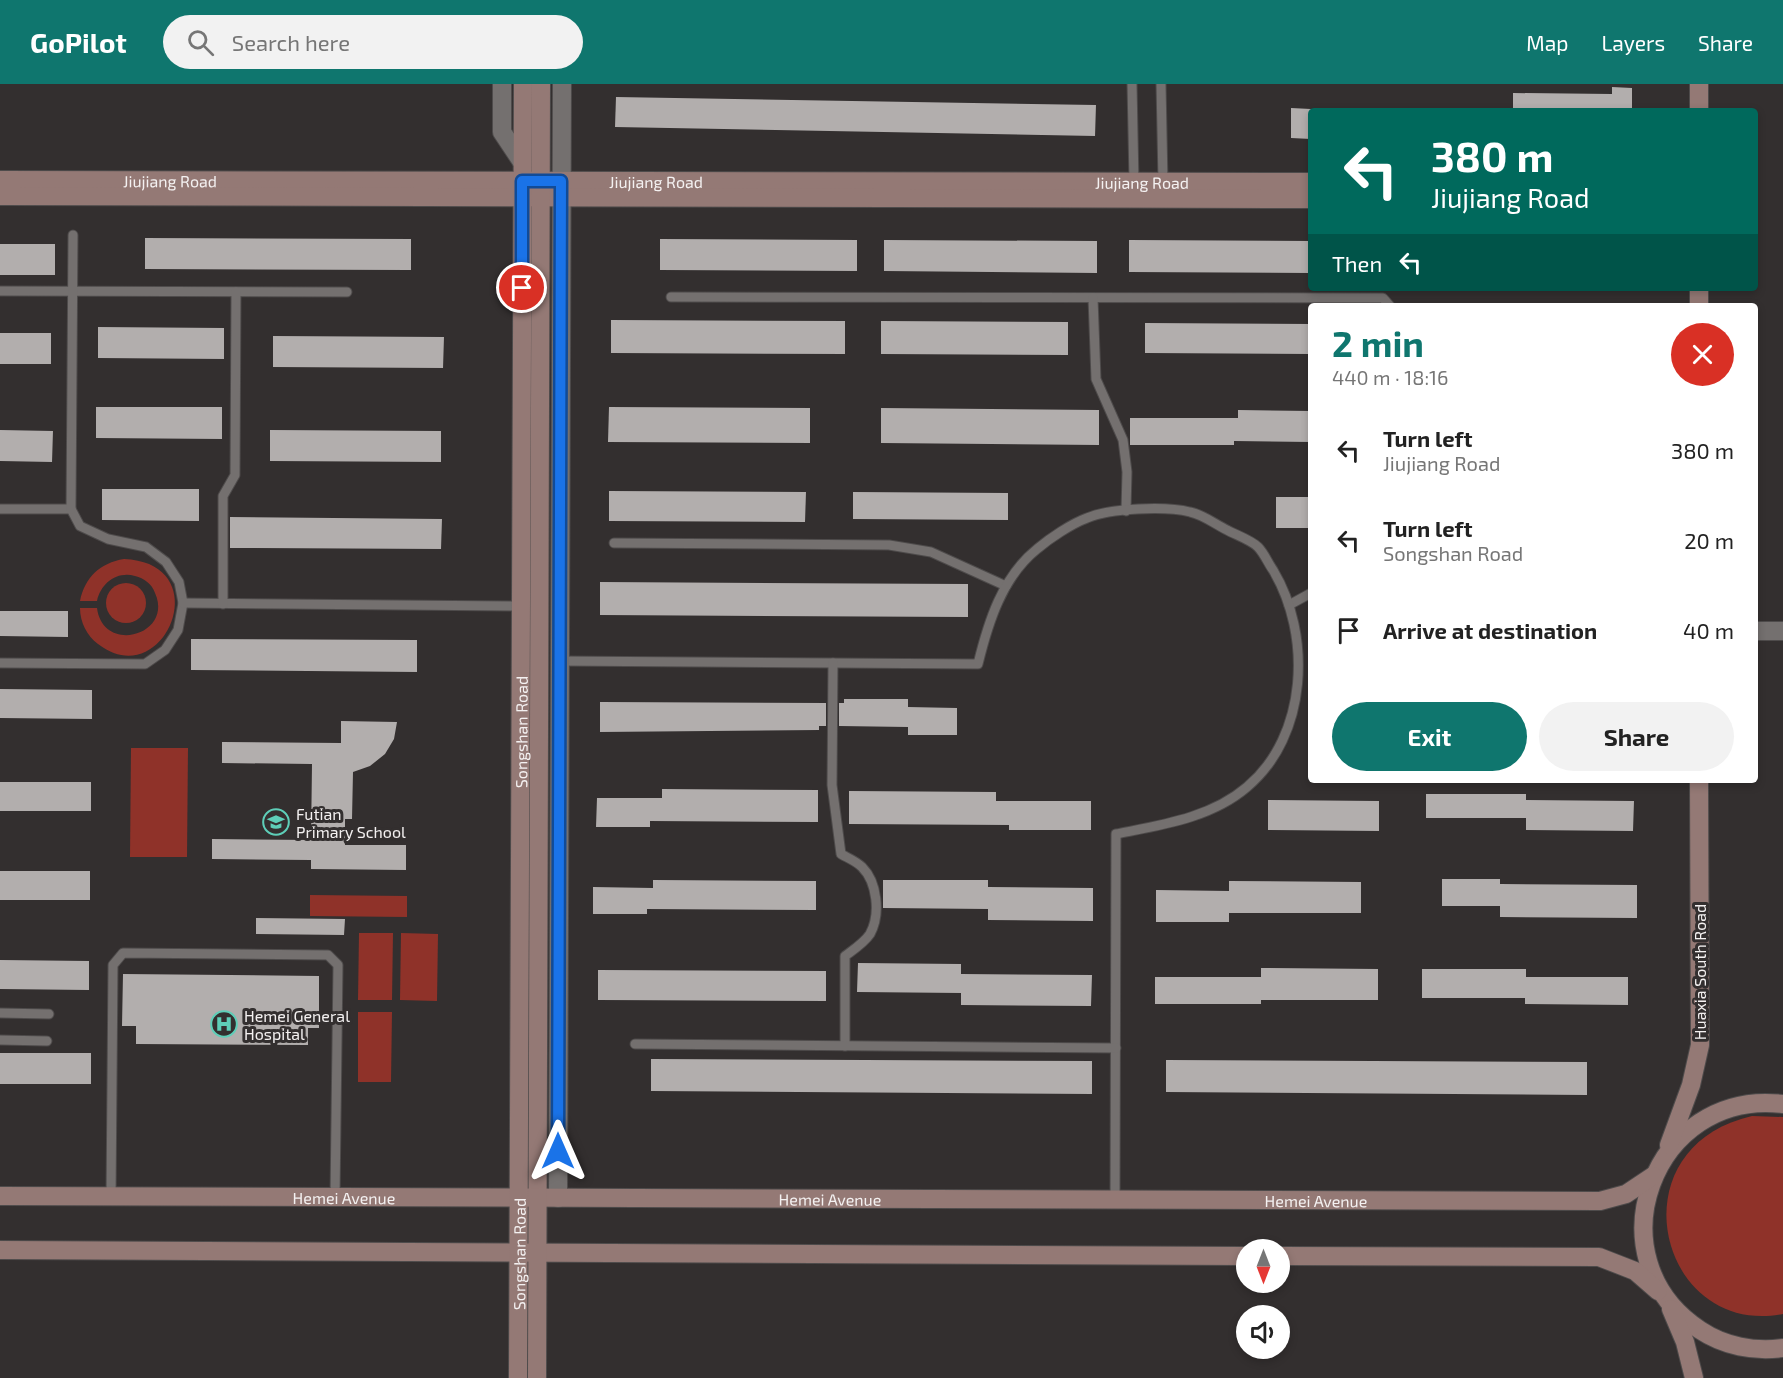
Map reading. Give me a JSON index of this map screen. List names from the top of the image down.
{
  "streets": {
    "street": [
      "Jiujiang Road",
      "Songshan Road",
      "Huaxia South Road",
      "Hemei Avenue"
    ]
  },
  "crossings": [
    ["Jiujiang Road", "Songshan Road"],
    ["Songshan Road", "Hemei Avenue"],
    ["Huaxia South Road", "Hemei Avenue"]
  ],
  "places": {
    "school or university": ["Futian Primary School"],
    "hospital": ["Hemei General Hospital"]
  },
  "north": "bottom",
  "page": {
    "header": "GoPilot",
    "search": "Search here",
    "nav": ["Map", "Layers", "Share"],
    "turn": ["380 m", "Jiujiang Road"],
    "then": "Then",
    "heading": ["2 min", "440 m · 18:16"],
    "list": [
      {
        "name": "Turn left",
        "note": "Jiujiang Road",
        "value": "380 m"
      },
      {
        "name": "Turn left",
        "note": "Songshan Road",
        "value": "20 m"
      },
      {
        "name": "Arrive at destination",
        "value": "40 m"
      }
    ],
    "buttons": ["Exit", "Share"]
  }
}
